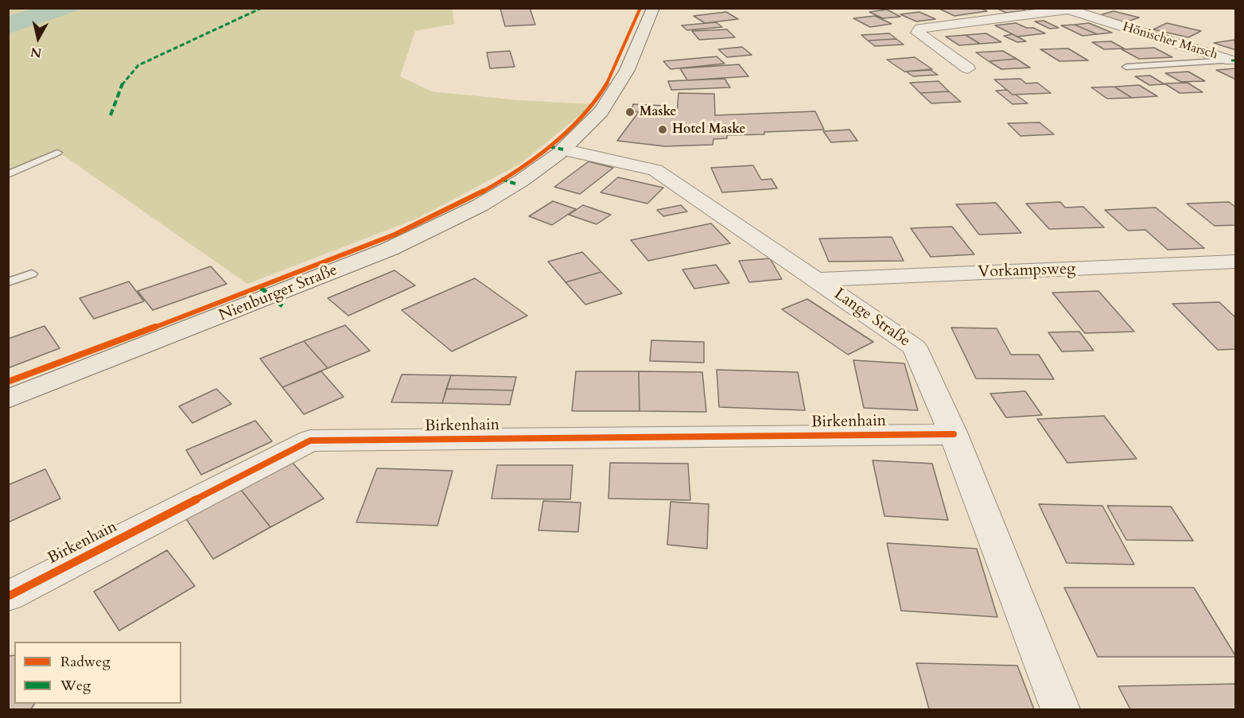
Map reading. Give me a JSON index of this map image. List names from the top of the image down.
{
  "streets": {
    "main road": ["Nienburger Straße"],
    "street": [
      "Hönischer Marsch",
      "Vorkampsweg",
      "Lange Straße",
      "Birkenhain"
    ]
  },
  "crossings": [
    ["Vorkampsweg", "Lange Straße"],
    ["Nienburger Straße", "Lange Straße"],
    ["Lange Straße", "Birkenhain"]
  ],
  "places": ["Maske", "Hotel Maske"],
  "legend": ["Radweg", "Weg"],
  "north": "bottom"
}
